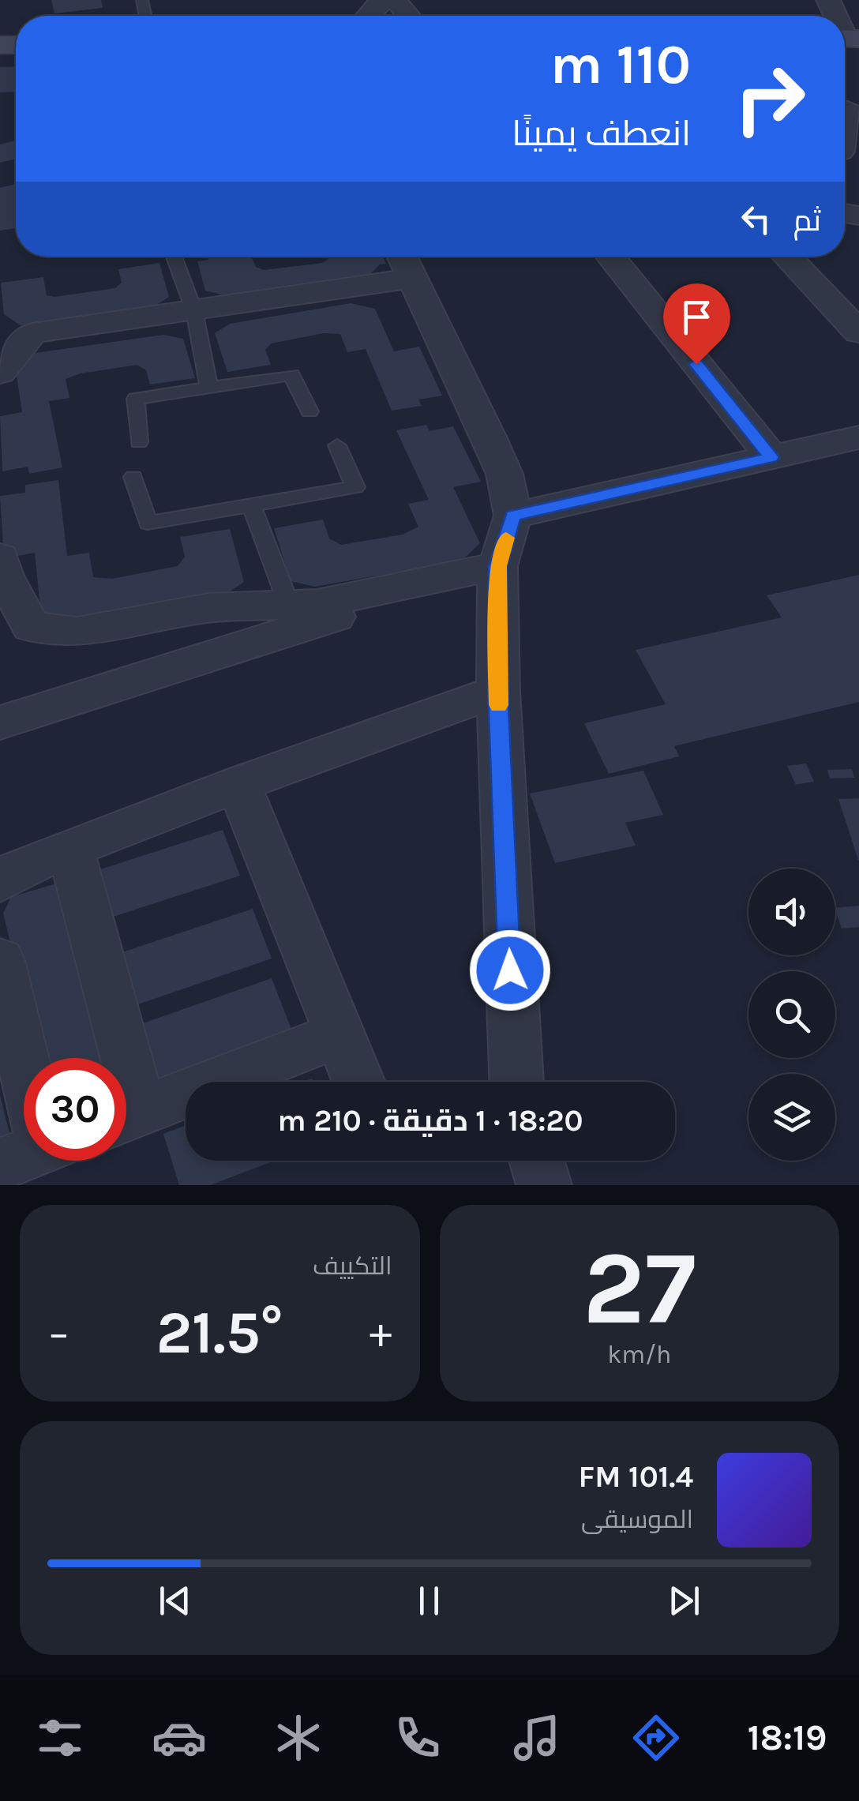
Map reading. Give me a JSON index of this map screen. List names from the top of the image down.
{
  "page": {
    "turn": ["110 m", "انعطف يمينًا"],
    "then": "ثم",
    "limit": "30",
    "trip": "18:20 · 1 دقيقة · 210 m",
    "tile": [
      ["27", "km/h"],
      "التكييف"
    ],
    "heat": ["−", "21.5°", "+"],
    "song": ["101.4 FM", "الموسيقى"],
    "tabs": "18:19"
  }
}
